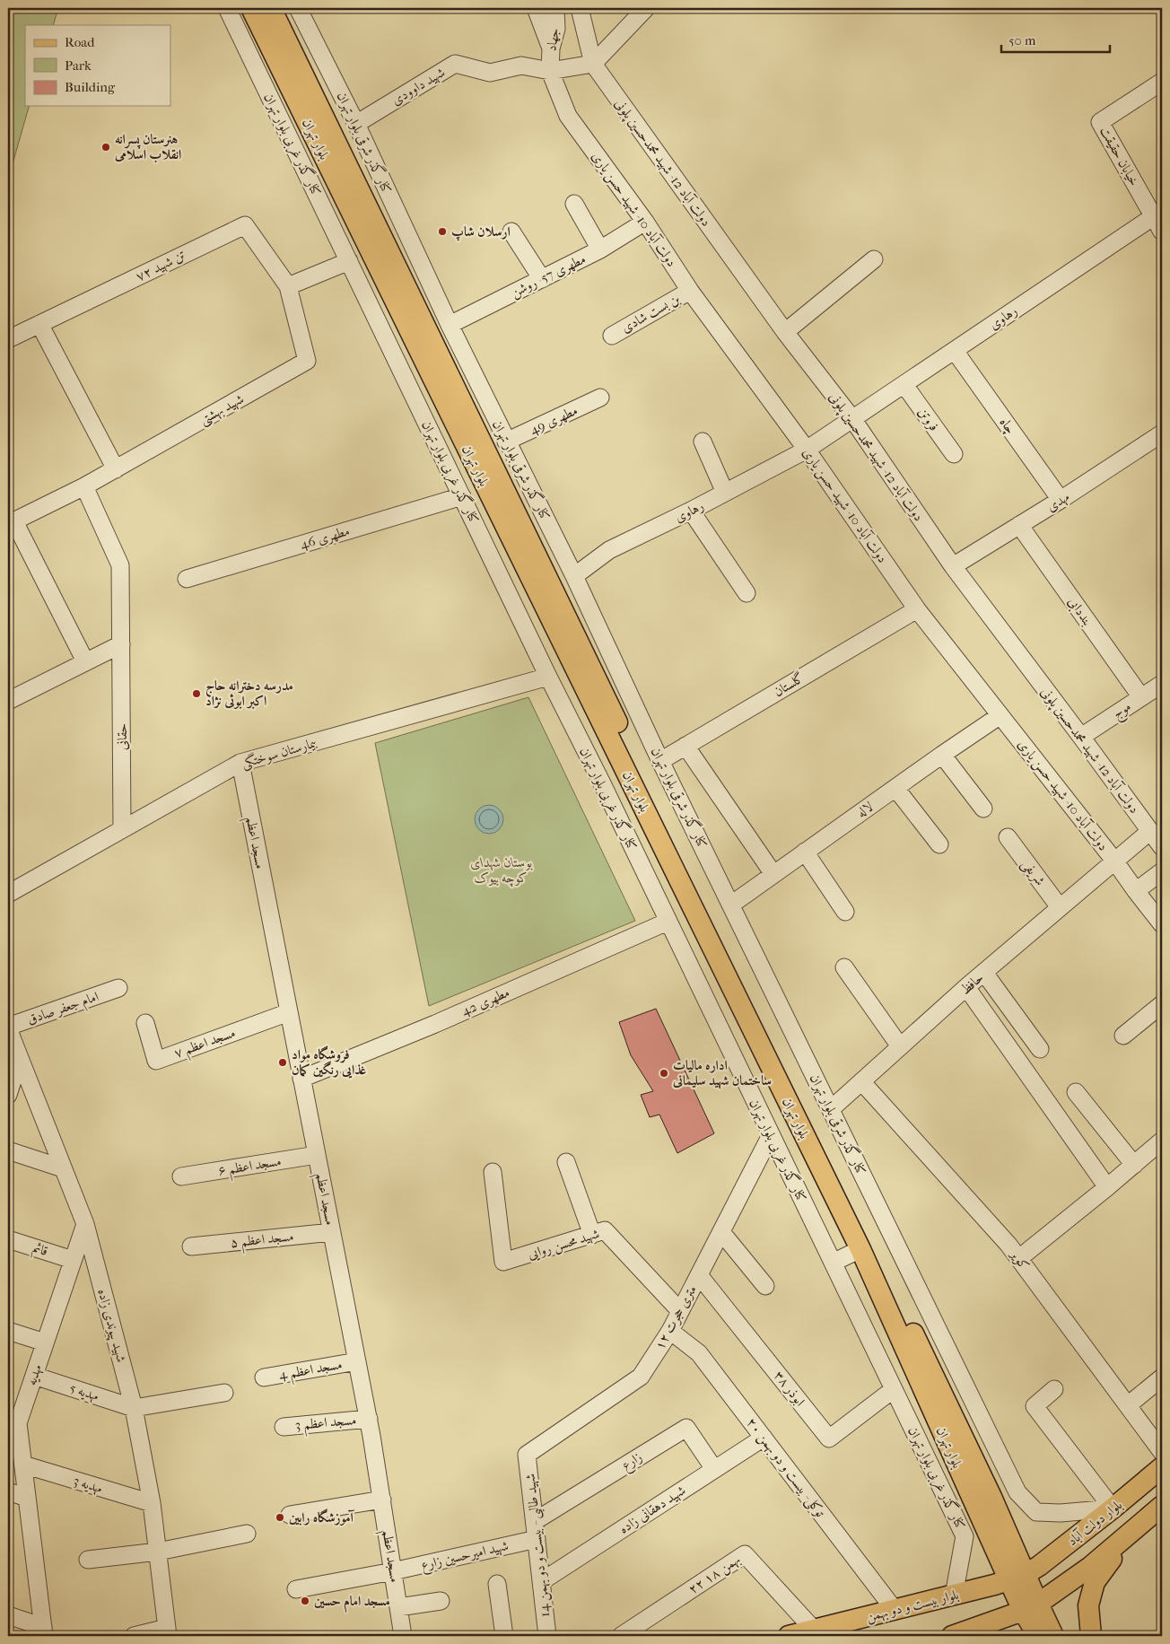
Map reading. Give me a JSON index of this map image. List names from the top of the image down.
{
  "streets": {
    "main road": ["بلوار تهران", "بلوار دولت آباد", "بلوار بیست و دو بهمن"],
    "street": [
      "جهاد",
      "شهید داوودی",
      "کنار گذر شرقی بلوار تهران",
      "کنار گذر غربی بلوار تهران",
      "خیابان حقیقت",
      "دولت آباد 12- شهید محمدحسین پلونی",
      "دولت آباد 10- شهید حسن یاری",
      "۷۲ تن شهید",
      "مطهری 57- روشن",
      "بن بست شادی",
      "رهاوی",
      "شهید بهشتی",
      "فروتن",
      "مطهری 49",
      "چاه",
      "مهدی",
      "مطهری 46",
      "بنددابی",
      "گلستان",
      "موج",
      "حقانی",
      "بیمارستان سوختگی",
      "لاله",
      "مسجد اعظم",
      "شریفی",
      "حافظ",
      "مطهری 42",
      "امام جعفر صادق",
      "مسجد اعظم ۷",
      "مسجد اعظم ۶",
      "مسجد اعظم ۵",
      "شهید محسن روایی",
      "قائم",
      "کویر",
      "۱۲ متری حجرت",
      "شهید پیوندی زاده",
      "مسجد اعظم 4",
      "مهدیه",
      "۳۸ ابوذر",
      "مهدیه 5",
      "مسجد اعظم 3",
      "زارع",
      "توکلی- بیست و دو بهمن ۲۰",
      "مهدیه 3",
      "شهید دهقانی زاده",
      "شهید طالبی - بیست و دو بهمن 14",
      "شهید امیرحسین زارع",
      "۲۲ بهمن ۱۸"
    ]
  },
  "crossings": [
    ["جهاد", "شهید داوودی"],
    ["جهاد", "دولت آباد 10- شهید حسن یاری"],
    ["شهید داوودی", "کنار گذر شرقی بلوار تهران"],
    ["شهید داوودی", "دولت آباد 12- شهید محمدحسین پلونی"],
    ["شهید داوودی", "دولت آباد 10- شهید حسن یاری"],
    ["بلوار تهران", "بلوار دولت آباد"],
    ["بلوار تهران", "بلوار بیست و دو بهمن"],
    ["کنار گذر شرقی بلوار تهران", "مطهری 57- روشن"],
    ["کنار گذر شرقی بلوار تهران", "رهاوی"],
    ["کنار گذر شرقی بلوار تهران", "مطهری 49"],
    ["کنار گذر شرقی بلوار تهران", "گلستان"],
    ["کنار گذر شرقی بلوار تهران", "لاله"],
    ["کنار گذر شرقی بلوار تهران", "حافظ"],
    ["کنار گذر شرقی بلوار تهران", "بلوار دولت آباد"],
    ["کنار گذر غربی بلوار تهران", "مطهری 46"],
    ["کنار گذر غربی بلوار تهران", "بیمارستان سوختگی"],
    ["کنار گذر غربی بلوار تهران", "مطهری 42"],
    ["کنار گذر غربی بلوار تهران", "۱۲ متری حجرت"],
    ["کنار گذر غربی بلوار تهران", "۳۸ ابوذر"],
    ["کنار گذر غربی بلوار تهران", "بلوار بیست و دو بهمن"],
    ["خیابان حقیقت", "رهاوی"],
    ["دولت آباد 12- شهید محمدحسین پلونی", "رهاوی"],
    ["دولت آباد 12- شهید محمدحسین پلونی", "مهدی"],
    ["دولت آباد 12- شهید محمدحسین پلونی", "موج"],
    ["دولت آباد 12- شهید محمدحسین پلونی", "حافظ"],
    ["دولت آباد 10- شهید حسن یاری", "مطهری 57- روشن"],
    ["دولت آباد 10- شهید حسن یاری", "بن بست شادی"],
    ["دولت آباد 10- شهید حسن یاری", "رهاوی"],
    ["دولت آباد 10- شهید حسن یاری", "گلستان"],
    ["دولت آباد 10- شهید حسن یاری", "لاله"],
    ["دولت آباد 10- شهید حسن یاری", "حافظ"],
    ["۷۲ تن شهید", "شهید بهشتی"],
    ["رهاوی", "فروتن"],
    ["رهاوی", "چاه"],
    ["شهید بهشتی", "حقانی"],
    ["چاه", "مهدی"],
    ["مهدی", "بنددابی"],
    ["بنددابی", "موج"],
    ["حقانی", "بیمارستان سوختگی"],
    ["بیمارستان سوختگی", "مسجد اعظم"],
    ["مسجد اعظم", "مطهری 42"],
    ["مسجد اعظم", "مسجد اعظم ۷"],
    ["مسجد اعظم", "مسجد اعظم ۶"],
    ["مسجد اعظم", "مسجد اعظم ۵"],
    ["مسجد اعظم", "مسجد اعظم 4"],
    ["مسجد اعظم", "مسجد اعظم 3"],
    ["مسجد اعظم", "شهید امیرحسین زارع"],
    ["شریفی", "حافظ"],
    ["حافظ", "کویر"],
    ["امام جعفر صادق", "شهید پیوندی زاده"],
    ["شهید محسن روایی", "۱۲ متری حجرت"],
    ["قائم", "مهدیه"],
    ["۱۲ متری حجرت", "۳۸ ابوذر"],
    ["۱۲ متری حجرت", "توکلی- بیست و دو بهمن ۲۰"],
    ["۱۲ متری حجرت", "شهید طالبی - بیست و دو بهمن 14"],
    ["شهید پیوندی زاده", "مهدیه"],
    ["شهید پیوندی زاده", "مهدیه 5"],
    ["شهید پیوندی زاده", "مهدیه 3"],
    ["مهدیه", "مهدیه 5"],
    ["مهدیه", "مهدیه 3"],
    ["زارع", "شهید دهقانی زاده"],
    ["زارع", "شهید طالبی - بیست و دو بهمن 14"],
    ["توکلی- بیست و دو بهمن ۲۰", "شهید دهقانی زاده"],
    ["توکلی- بیست و دو بهمن ۲۰", "بلوار بیست و دو بهمن"],
    ["شهید دهقانی زاده", "شهید طالبی - بیست و دو بهمن 14"],
    ["بلوار دولت آباد", "بلوار بیست و دو بهمن"],
    ["شهید طالبی - بیست و دو بهمن 14", "شهید امیرحسین زارع"],
    ["۲۲ بهمن ۱۸", "بلوار بیست و دو بهمن"]
  ],
  "parks": ["بوستان شهدای کوچه بیوک"],
  "places": [
    "هنرستان پسرانه انقلاب اسلامی",
    "ارسلان شاپ",
    "مدرسه دخترانه حاج اکبر ابوئی نژاد",
    "فروشگاه مواد غذایی رنگین کمان",
    "اداره مالیات ساختمان شهید سلیمانی",
    "آموزشگاه رابین",
    "مسجد امام حسین"
  ],
  "legend": ["Road", "Park", "Building"],
  "scale_bar": "50 m"
}
